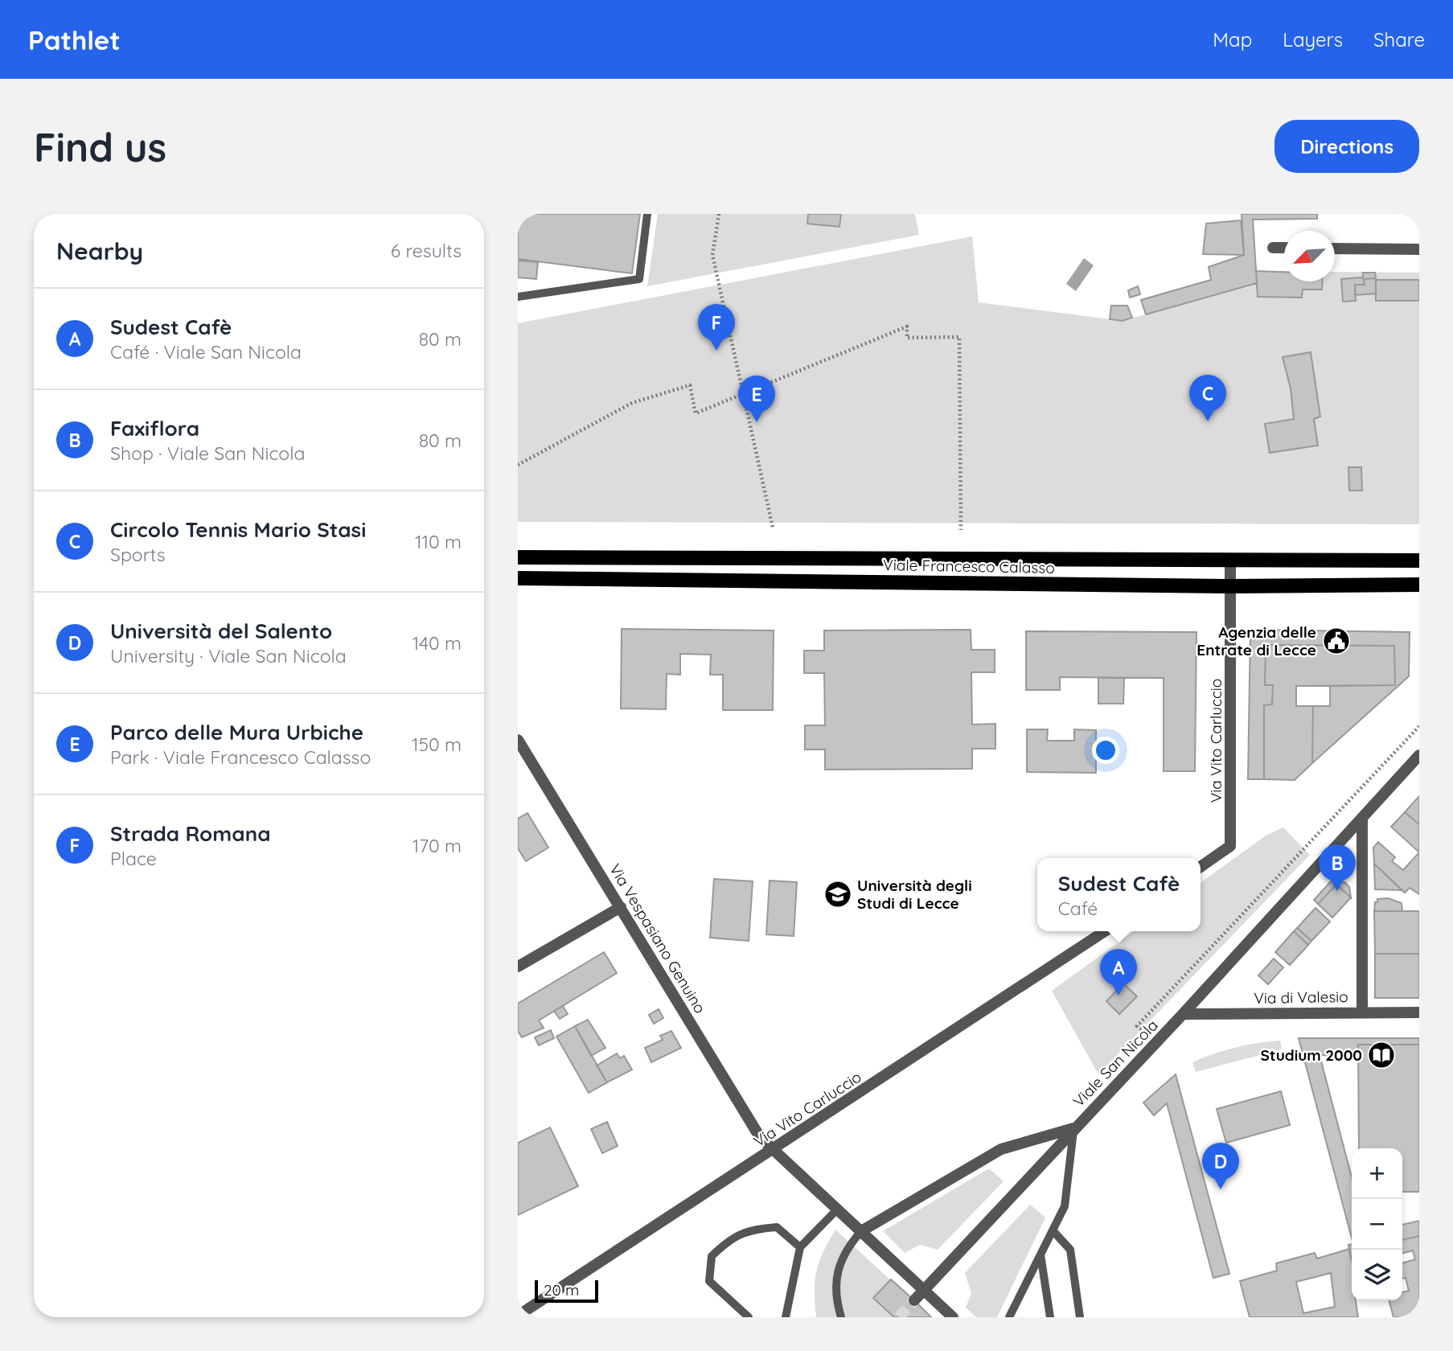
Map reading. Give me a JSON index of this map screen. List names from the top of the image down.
{
  "streets": {
    "main road": ["Viale Francesco Calasso"],
    "street": [
      "Via Vito Carluccio",
      "Via Vespasiano Genuino",
      "Via di Valesio",
      "Viale San Nicola"
    ]
  },
  "crossings": [
    ["Viale Francesco Calasso", "Via Vito Carluccio"],
    ["Via Vito Carluccio", "Via Vespasiano Genuino"],
    ["Via di Valesio", "Viale San Nicola"]
  ],
  "places": {
    "public building": ["Agenzia delle Entrate di Lecce"],
    "school or university": ["Università degli Studi di Lecce"],
    "library": ["Studium 2000"]
  },
  "scale_bar": "20 m",
  "north": "bottom left",
  "page": {
    "header": "Pathlet",
    "nav": ["Map", "Layers", "Share"],
    "buttons": "Directions",
    "title": "Find us",
    "heading": ["Nearby", "6 results"],
    "list": [
      {
        "mark": "A",
        "name": "Sudest Cafè",
        "note": "Café · Viale San Nicola",
        "value": "80 m"
      },
      {
        "mark": "B",
        "name": "Faxiflora",
        "note": "Shop · Viale San Nicola",
        "value": "80 m"
      },
      {
        "mark": "C",
        "name": "Circolo Tennis Mario Stasi",
        "note": "Sports",
        "value": "110 m"
      },
      {
        "mark": "D",
        "name": "Università del Salento",
        "note": "University · Viale San Nicola",
        "value": "140 m"
      },
      {
        "mark": "E",
        "name": "Parco delle Mura Urbiche",
        "note": "Park · Viale Francesco Calasso",
        "value": "150 m"
      },
      {
        "mark": "F",
        "name": "Strada Romana",
        "note": "Place",
        "value": "170 m"
      }
    ],
    "pins": [
      "F",
      "C",
      "E",
      "B",
      "A",
      "D"
    ],
    "popup": ["Sudest Cafè", "Café"],
    "map_buttons": ["+", "−"],
    "scale": "20 m"
  }
}
